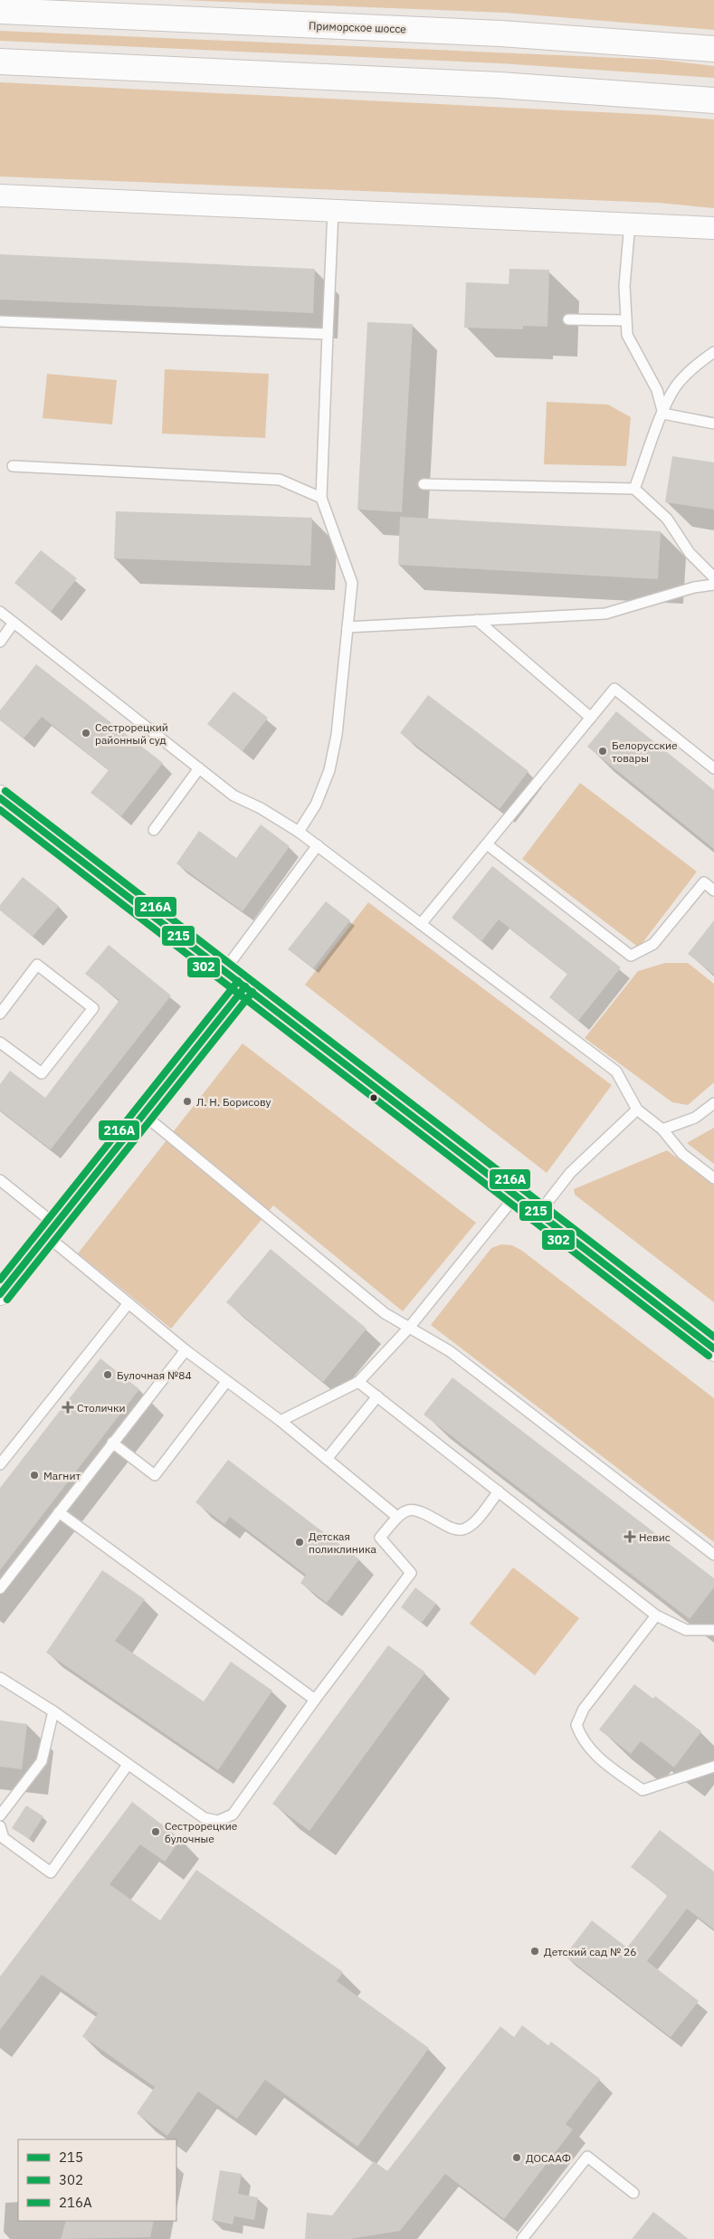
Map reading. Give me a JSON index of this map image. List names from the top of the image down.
{
  "streets": {
    "main road": ["Приморское шоссе"]
  },
  "places": {
    "other": [
      "Сестрорецкий районный суд",
      "Белорусские товары",
      "Л. Н. Борисову",
      "Булочная №84",
      "Магнит",
      "Детская поликлиника",
      "Сестрорецкие булочные",
      "Детский сад № 26",
      "ДОСААФ"
    ],
    "health": ["Столички", "Невис"]
  },
  "lines": ["transit line 216А", "transit line 215", "transit line 302"],
  "legend": ["215", "302", "216А"]
}
